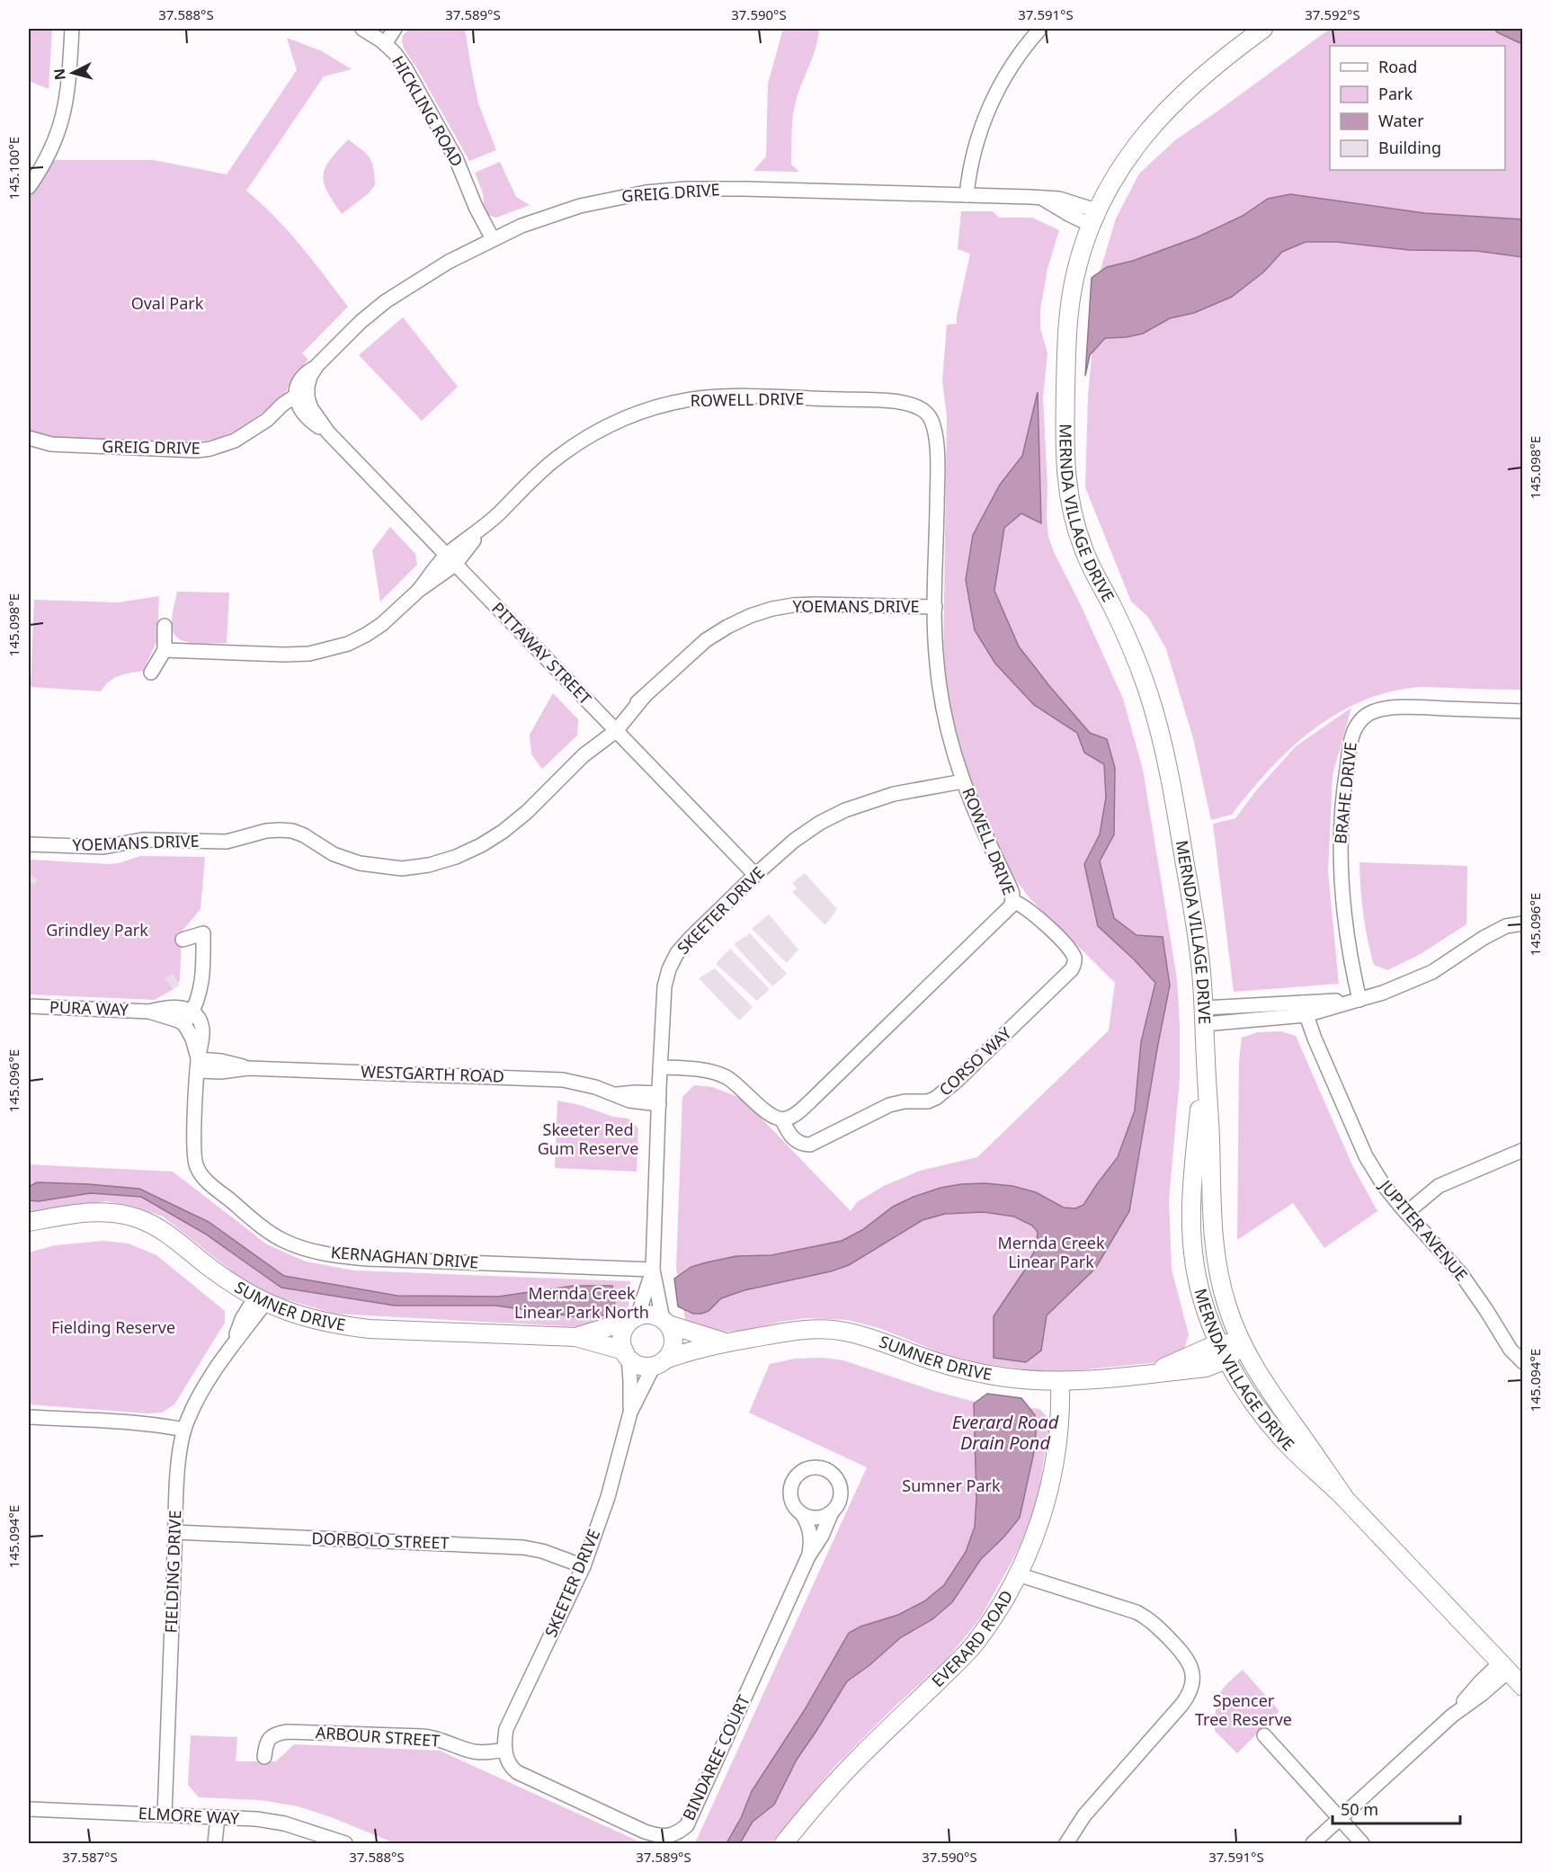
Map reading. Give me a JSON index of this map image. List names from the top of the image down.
{
  "streets": {
    "street": [
      "HICKLING ROAD",
      "GREIG DRIVE",
      "ROWELL DRIVE",
      "MERNDA VILLAGE DRIVE",
      "YOEMANS DRIVE",
      "PITTAWAY STREET",
      "BRAHE DRIVE",
      "SKEETER DRIVE",
      "PURA WAY",
      "CORSO WAY",
      "WESTGARTH ROAD",
      "JUPITER AVENUE",
      "KERNAGHAN DRIVE",
      "SUMNER DRIVE",
      "DORBOLO STREET",
      "FIELDING DRIVE",
      "EVERARD ROAD",
      "ARBOUR STREET",
      "BINDAREE COURT",
      "ELMORE WAY"
    ]
  },
  "crossings": [
    ["HICKLING ROAD", "GREIG DRIVE"],
    ["GREIG DRIVE", "MERNDA VILLAGE DRIVE"],
    ["GREIG DRIVE", "PITTAWAY STREET"],
    ["ROWELL DRIVE", "YOEMANS DRIVE"],
    ["ROWELL DRIVE", "PITTAWAY STREET"],
    ["ROWELL DRIVE", "SKEETER DRIVE"],
    ["ROWELL DRIVE", "CORSO WAY"],
    ["MERNDA VILLAGE DRIVE", "SUMNER DRIVE"],
    ["YOEMANS DRIVE", "PITTAWAY STREET"],
    ["PITTAWAY STREET", "SKEETER DRIVE"],
    ["SKEETER DRIVE", "WESTGARTH ROAD"],
    ["SKEETER DRIVE", "KERNAGHAN DRIVE"],
    ["SKEETER DRIVE", "SUMNER DRIVE"],
    ["SKEETER DRIVE", "DORBOLO STREET"],
    ["SKEETER DRIVE", "ARBOUR STREET"],
    ["SKEETER DRIVE", "BINDAREE COURT"],
    ["PURA WAY", "KERNAGHAN DRIVE"],
    ["WESTGARTH ROAD", "KERNAGHAN DRIVE"],
    ["SUMNER DRIVE", "FIELDING DRIVE"],
    ["SUMNER DRIVE", "EVERARD ROAD"],
    ["DORBOLO STREET", "FIELDING DRIVE"],
    ["FIELDING DRIVE", "ELMORE WAY"],
    ["ARBOUR STREET", "BINDAREE COURT"]
  ],
  "water": ["Everard Road Drain Pond"],
  "parks": [
    "Oval Park",
    "Grindley Park",
    "Skeeter Red Gum Reserve",
    "Mernda Creek Linear Park",
    "Mernda Creek Linear Park North",
    "Fielding Reserve",
    "Sumner Park",
    "Spencer Tree Reserve"
  ],
  "legend": [
    "Road",
    "Park",
    "Water",
    "Building"
  ],
  "scale_bar": "50 m",
  "north": "left",
  "coordinates": [
    "37.588°S",
    "37.589°S",
    "37.590°S",
    "37.591°S",
    "37.592°S",
    "145.100°E",
    "145.098°E",
    "145.096°E",
    "145.094°E",
    "37.587°S"
  ]
}
